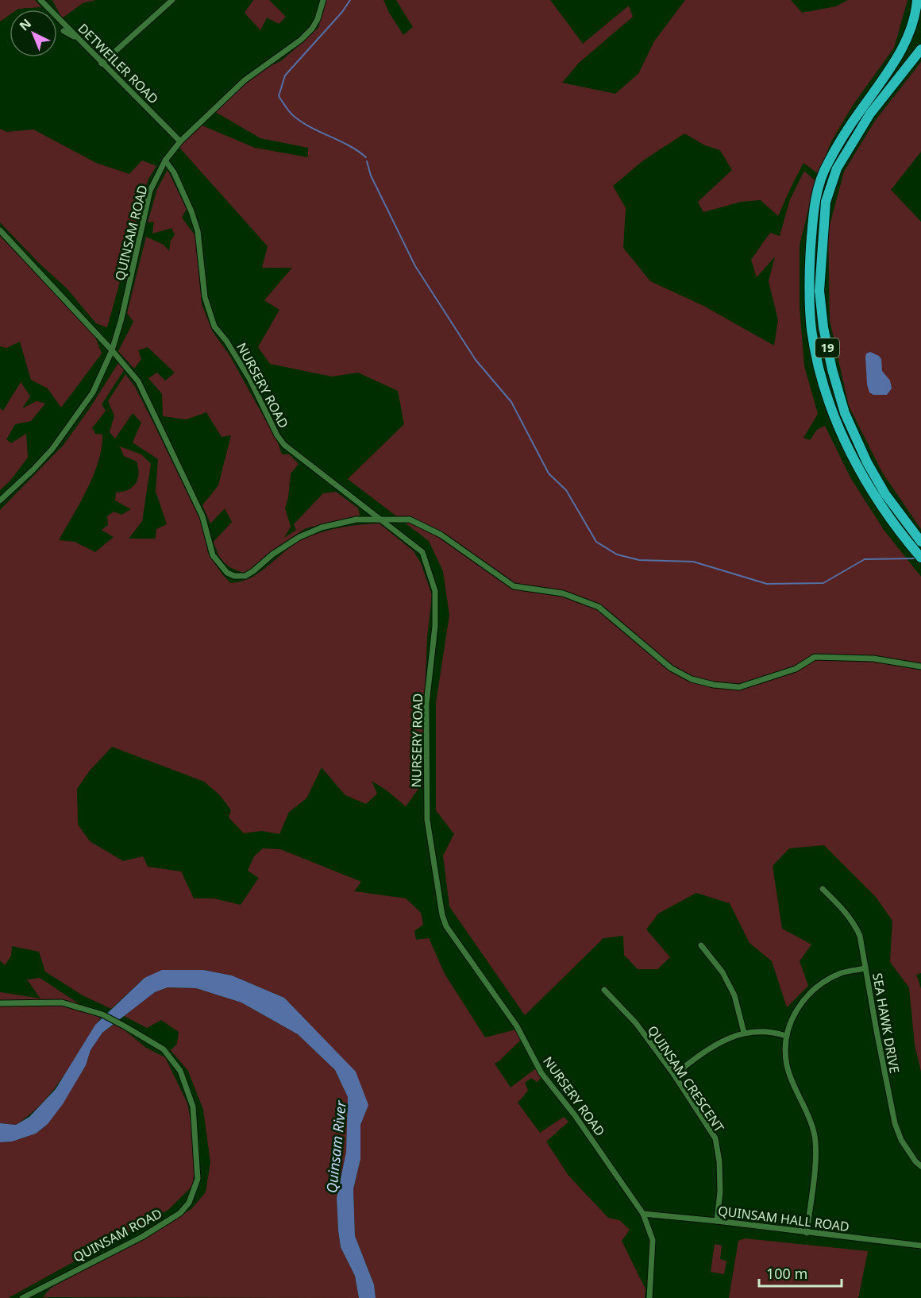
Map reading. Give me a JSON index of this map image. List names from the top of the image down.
{
  "streets": {
    "highway": ["19"],
    "street": [
      "DETWEILER ROAD",
      "QUINSAM ROAD",
      "NURSERY ROAD",
      "SEA HAWK DRIVE",
      "QUINSAM CRESCENT",
      "QUINSAM HALL ROAD"
    ]
  },
  "crossings": [
    ["DETWEILER ROAD", "QUINSAM ROAD"],
    ["QUINSAM ROAD", "NURSERY ROAD"],
    ["NURSERY ROAD", "QUINSAM HALL ROAD"],
    ["QUINSAM CRESCENT", "QUINSAM HALL ROAD"]
  ],
  "water": ["Quinsam River"],
  "scale_bar": "100 m",
  "north": "top left"
}
